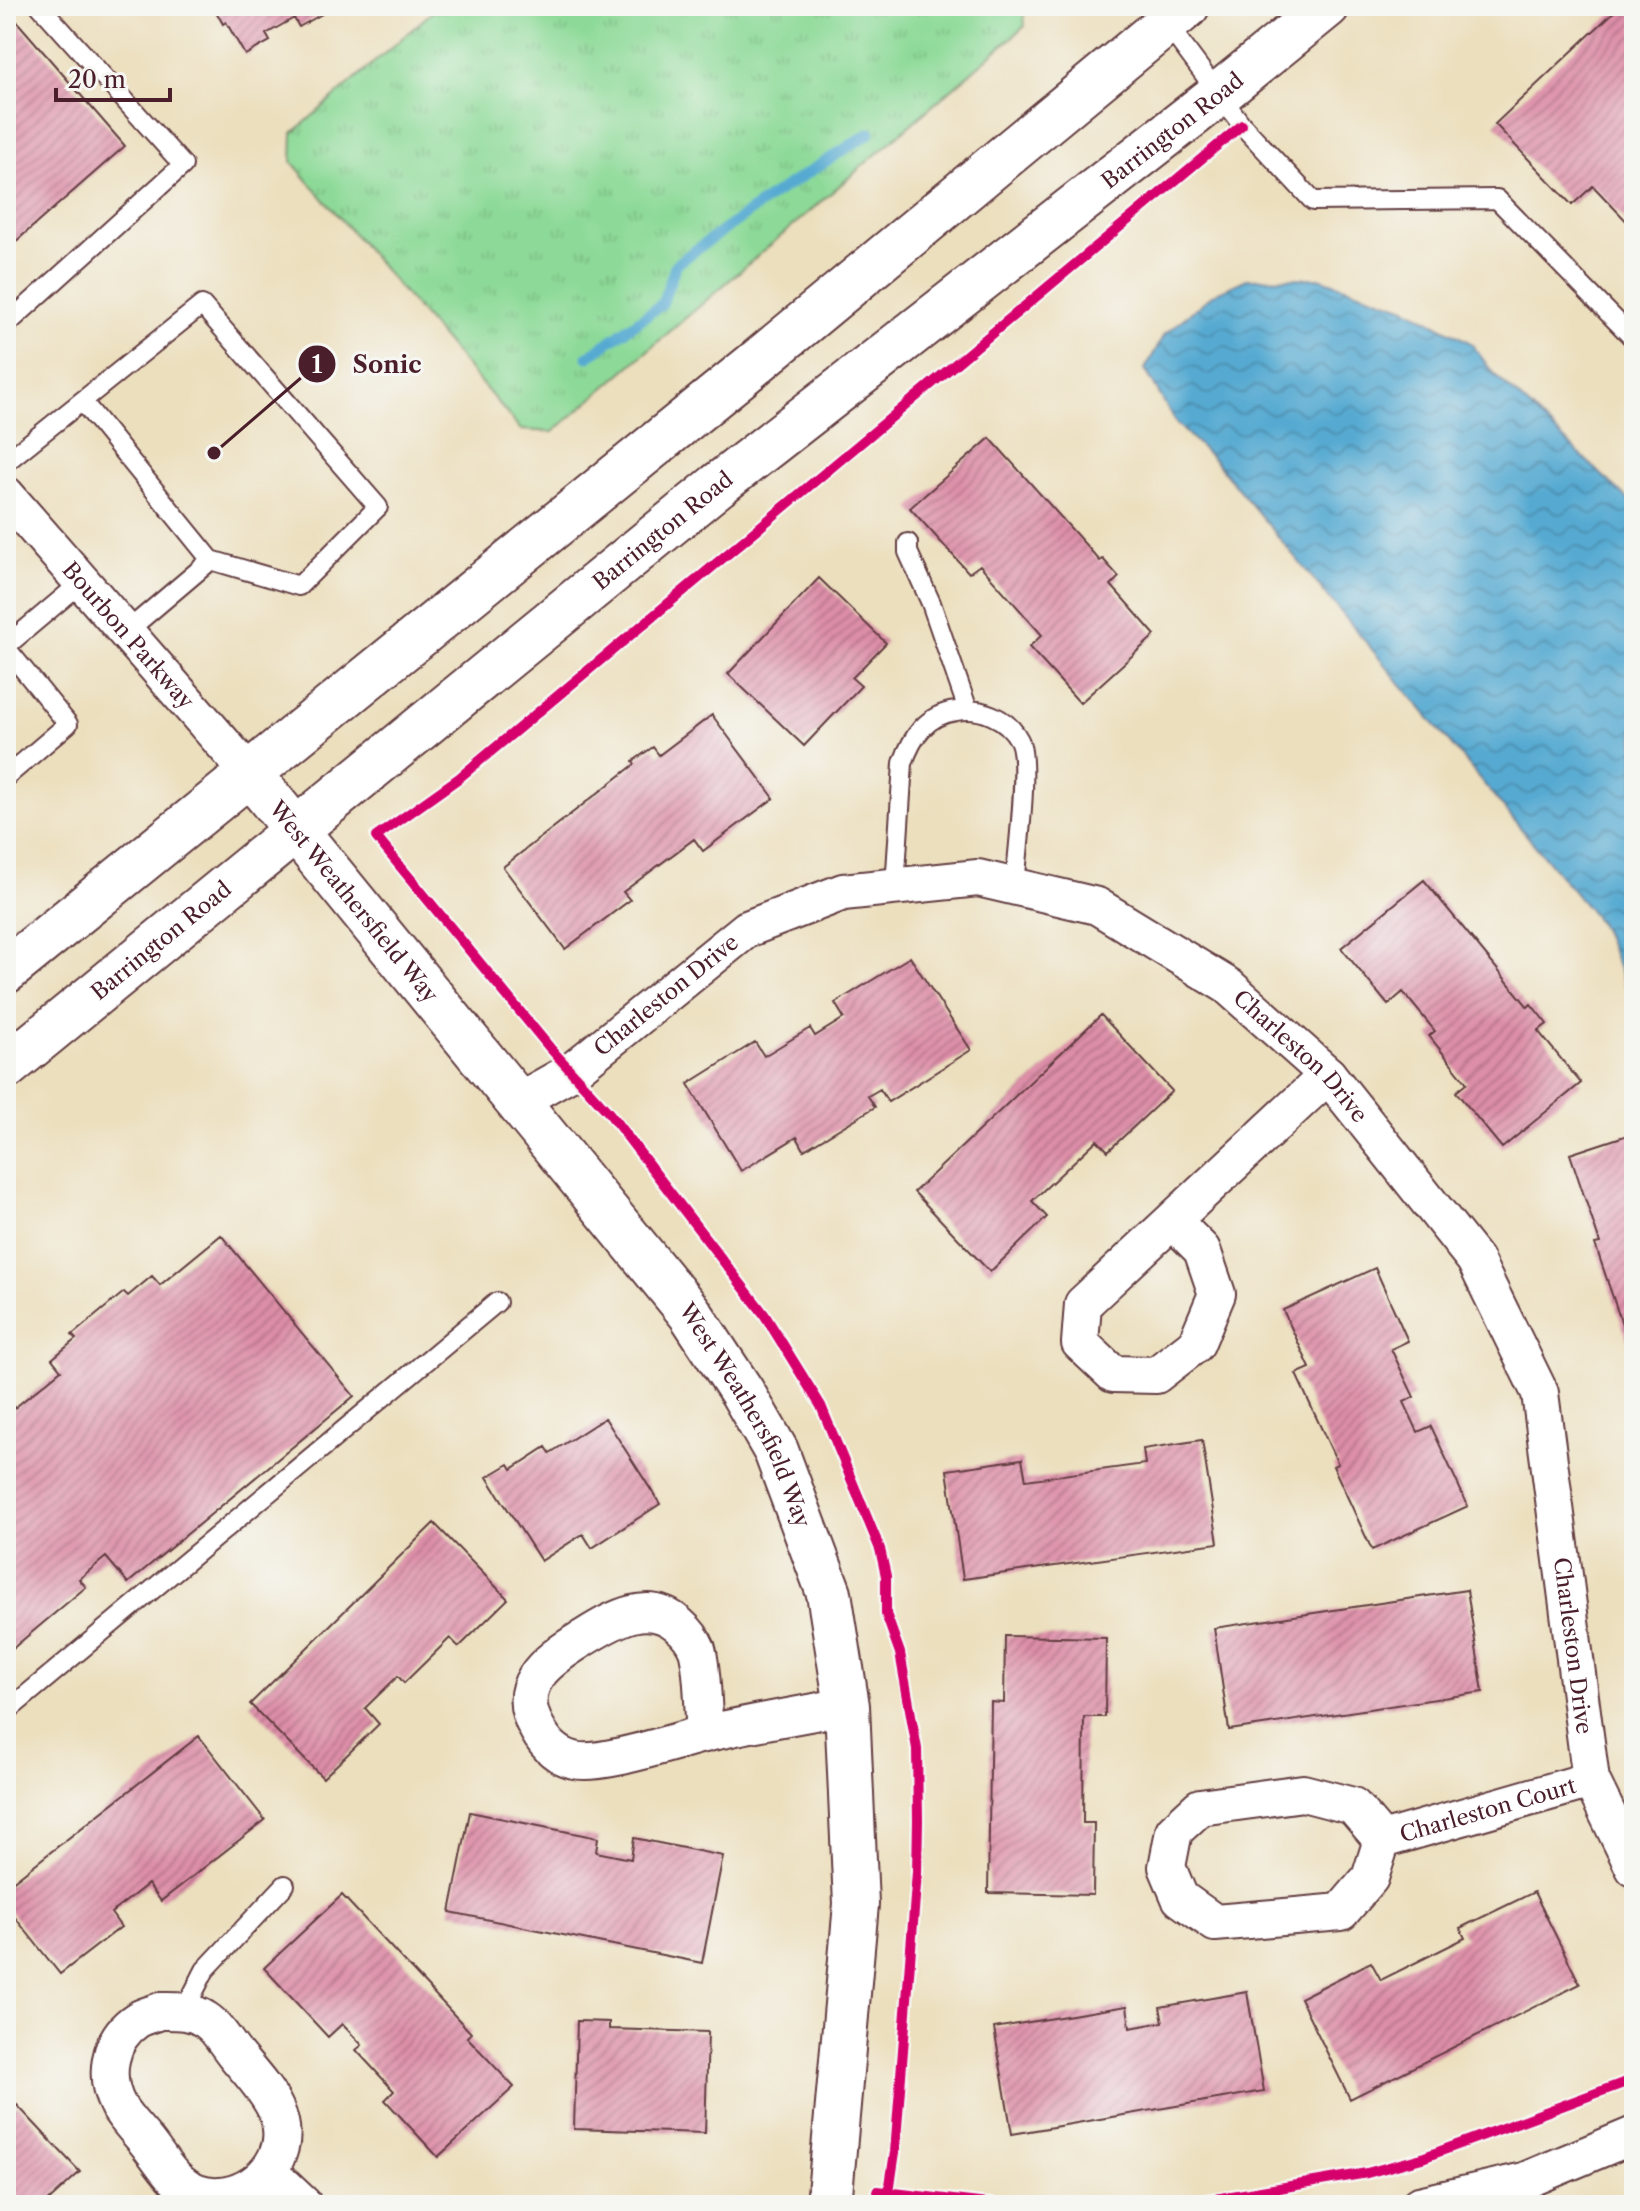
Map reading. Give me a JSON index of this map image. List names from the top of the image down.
{
  "streets": {
    "main road": ["Barrington Road", "West Weathersfield Way"],
    "street": ["Bourbon Parkway", "Charleston Drive", "Charleston Court"]
  },
  "crossings": [
    ["Barrington Road", "West Weathersfield Way"],
    ["Bourbon Parkway", "West Weathersfield Way"],
    ["West Weathersfield Way", "Charleston Drive"],
    ["Charleston Drive", "Charleston Court"]
  ],
  "places": ["Sonic"],
  "scale_bar": "20 m"
}
